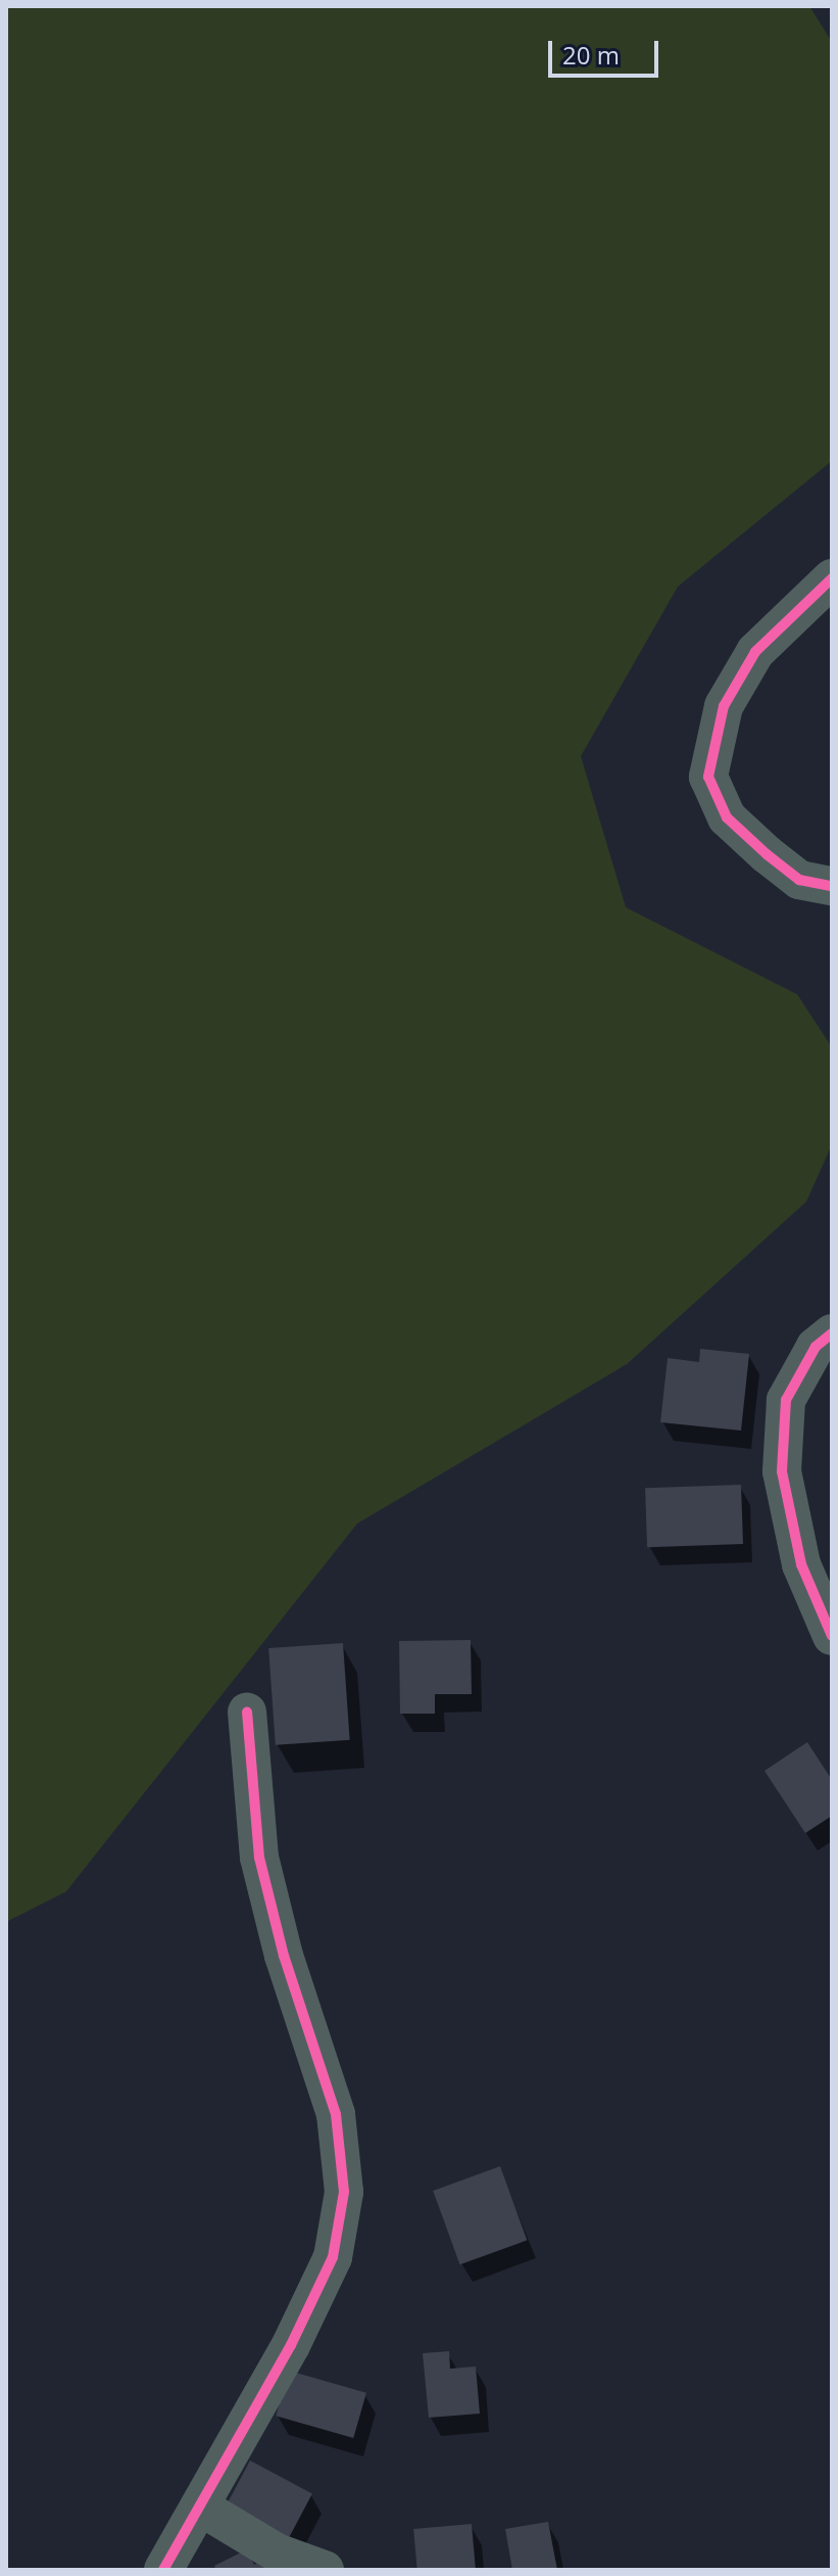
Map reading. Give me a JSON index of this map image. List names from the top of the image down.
{
  "scale_bar": "20 m"
}
